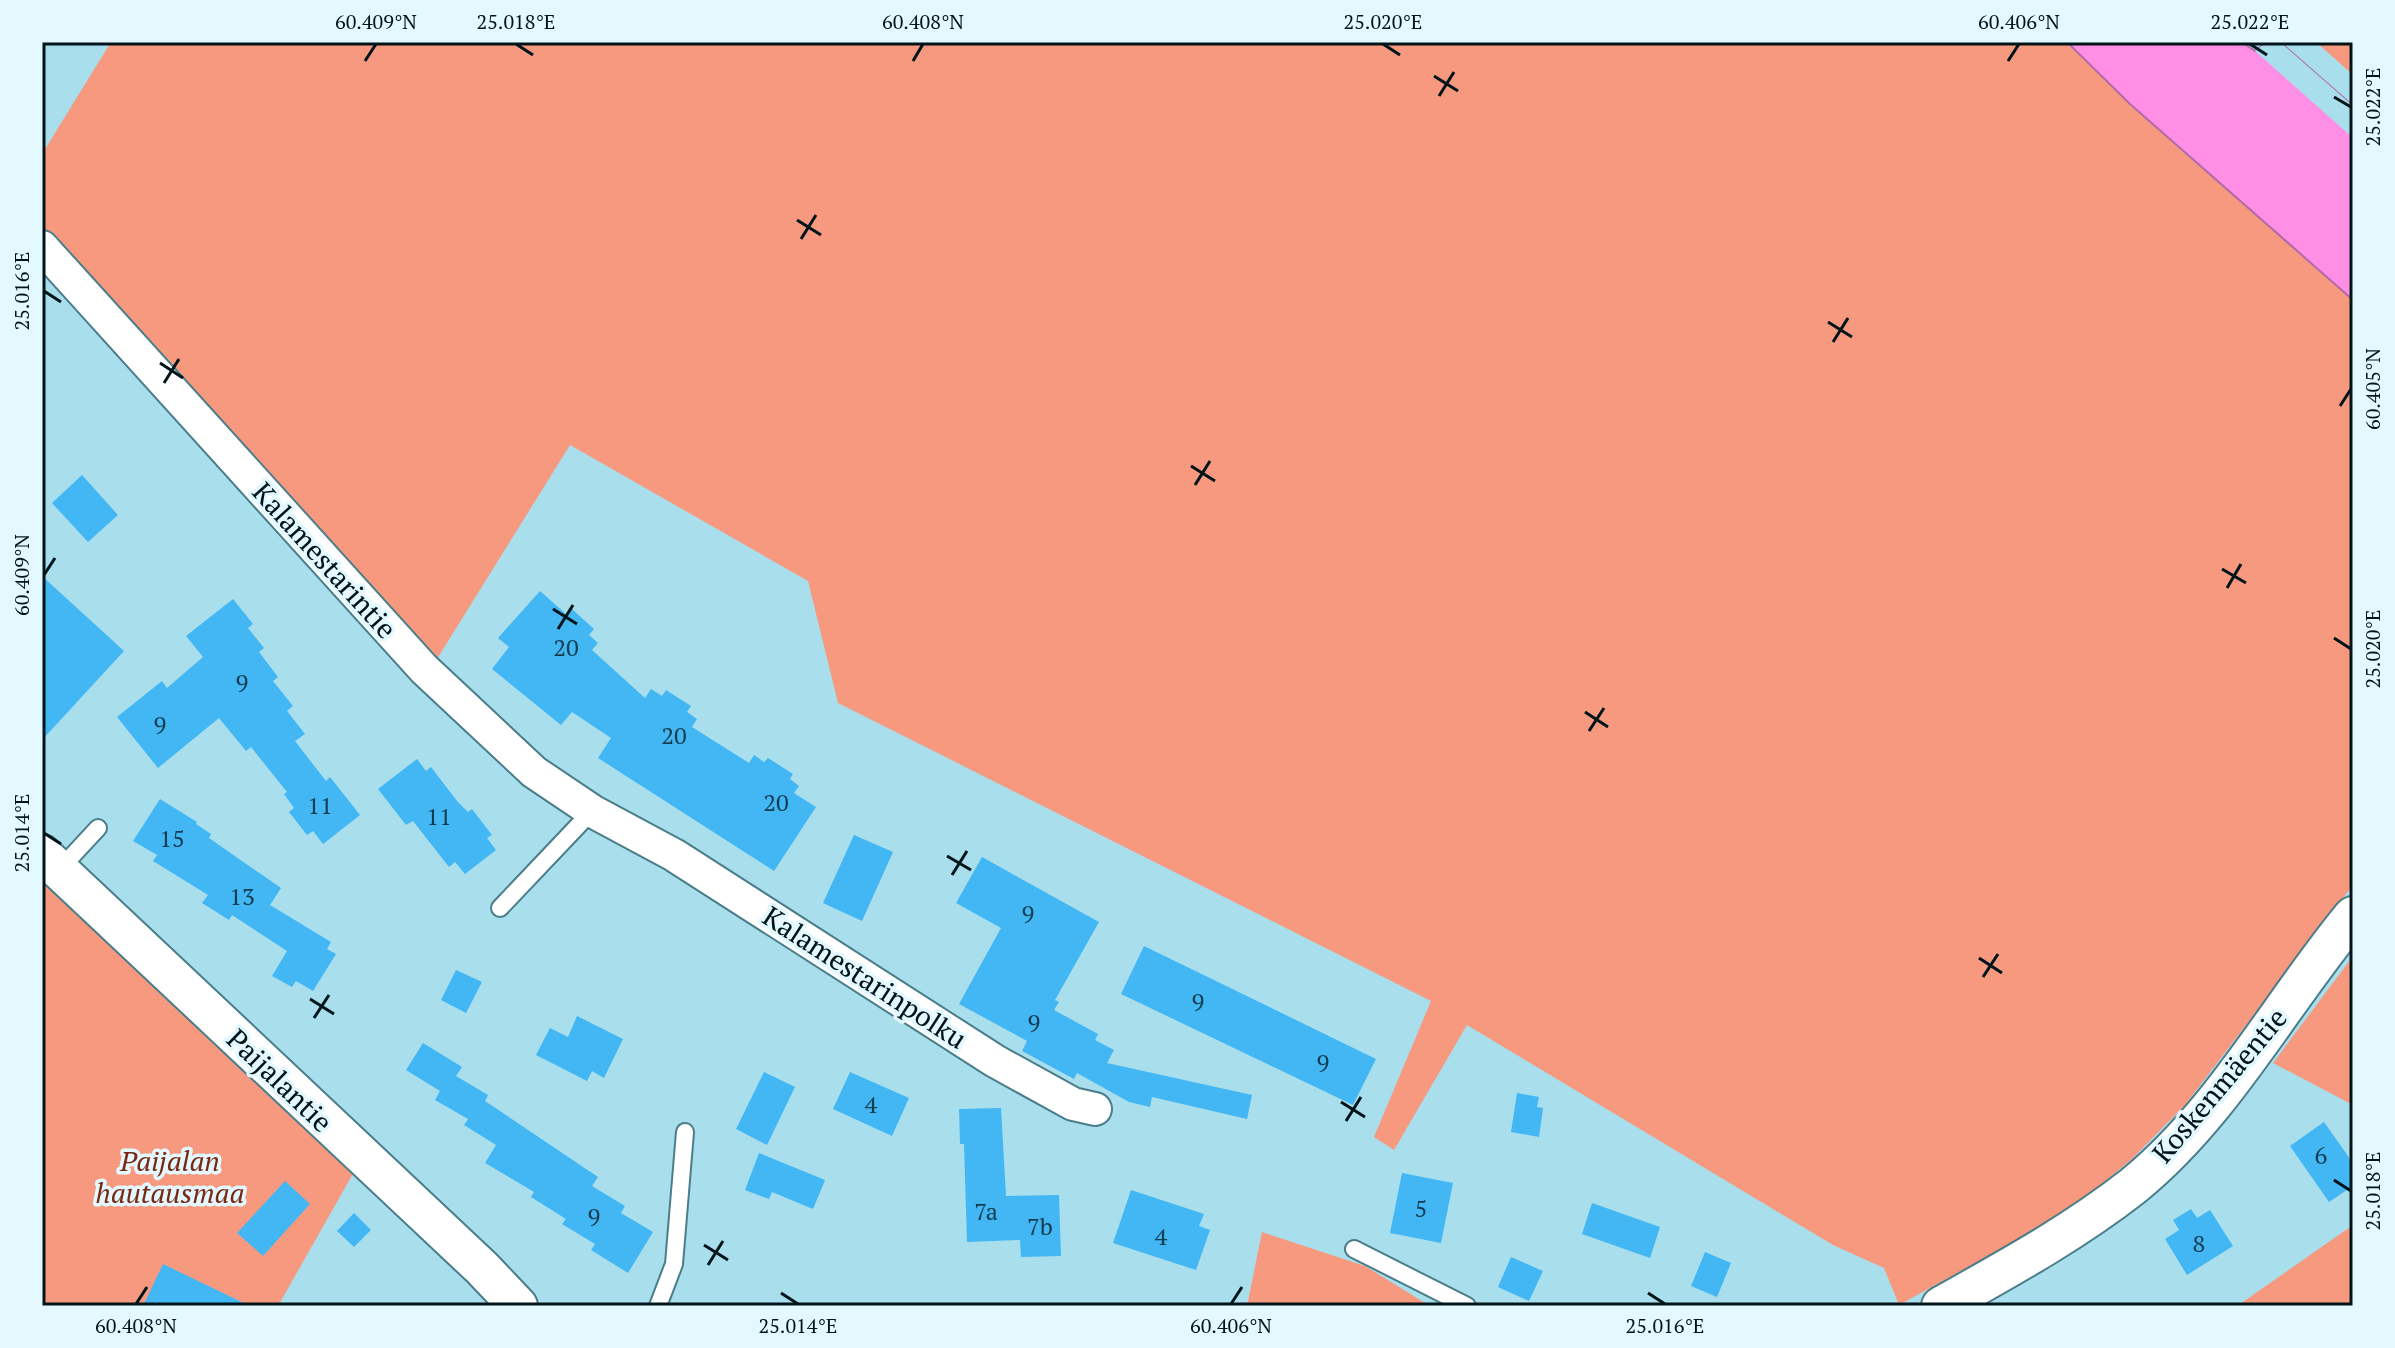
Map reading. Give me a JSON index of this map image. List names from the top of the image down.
{
  "streets": {
    "street": [
      "Kalamestarintie",
      "Kalamestarinpolku",
      "Paijalantie",
      "Koskenmäentie"
    ]
  },
  "crossings": [
    ["Kalamestarintie", "Kalamestarinpolku"]
  ],
  "parks": ["Paijalan hautausmaa"],
  "house_numbers": [
    "20",
    "9",
    "9",
    "20",
    "20",
    "11",
    "11",
    "15",
    "13",
    "9",
    "9",
    "9",
    "9",
    "4",
    "6",
    "5",
    "7a",
    "9",
    "7b",
    "4",
    "8"
  ],
  "coordinates": [
    "60.409°N",
    "25.018°E",
    "60.408°N",
    "25.020°E",
    "60.406°N",
    "25.022°E",
    "25.016°E",
    "60.405°N",
    "25.014°E"
  ]
}
